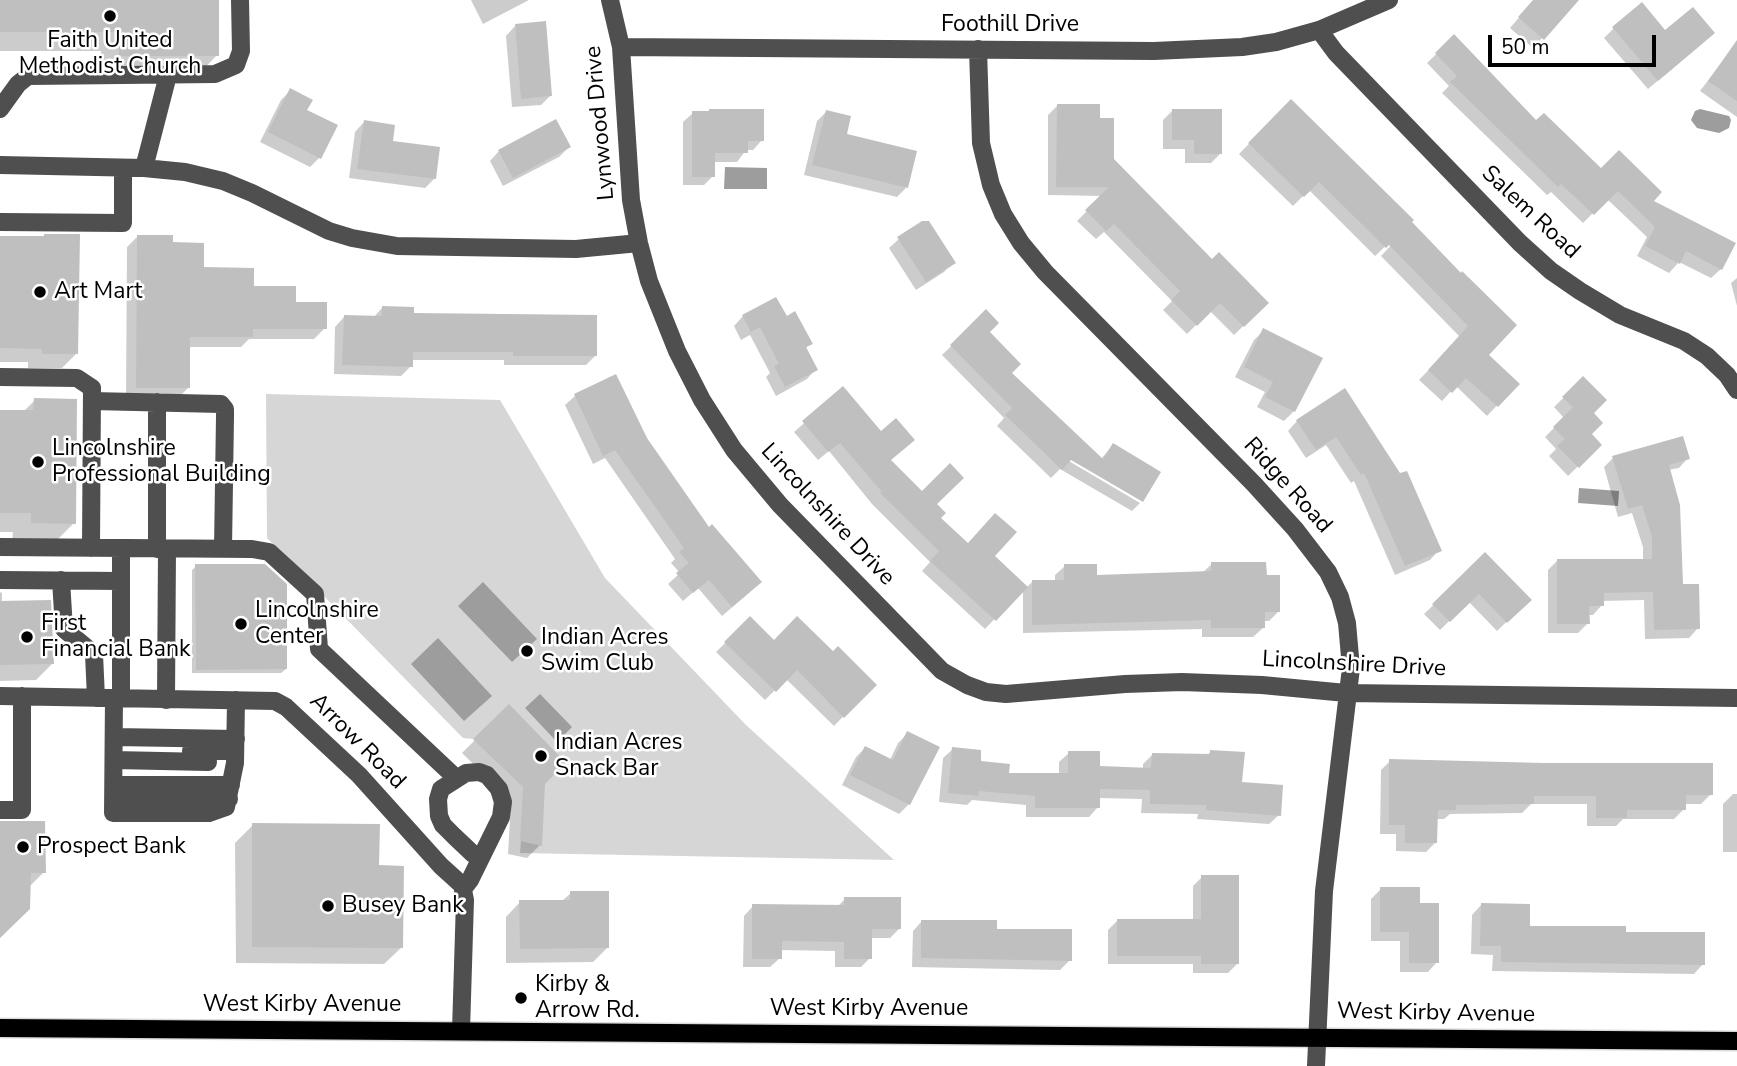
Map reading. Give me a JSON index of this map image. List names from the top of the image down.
{
  "streets": {
    "main road": ["West Kirby Avenue"],
    "street": [
      "Foothill Drive",
      "Lynwood Drive",
      "Salem Road",
      "Ridge Road",
      "Lincolnshire Drive",
      "Arrow Road"
    ]
  },
  "crossings": [
    ["Foothill Drive", "Lynwood Drive"],
    ["Foothill Drive", "Salem Road"],
    ["Foothill Drive", "Ridge Road"],
    ["Lynwood Drive", "Lincolnshire Drive"],
    ["Ridge Road", "Lincolnshire Drive"],
    ["Ridge Road", "West Kirby Avenue"]
  ],
  "places": [
    "Faith United Methodist Church",
    "Art Mart",
    "Lincolnshire Professional Building",
    "Lincolnshire Center",
    "First Financial Bank",
    "Indian Acres Swim Club",
    "Indian Acres Snack Bar",
    "Prospect Bank",
    "Busey Bank",
    "Kirby & Arrow Rd."
  ],
  "scale_bar": "50 m"
}
